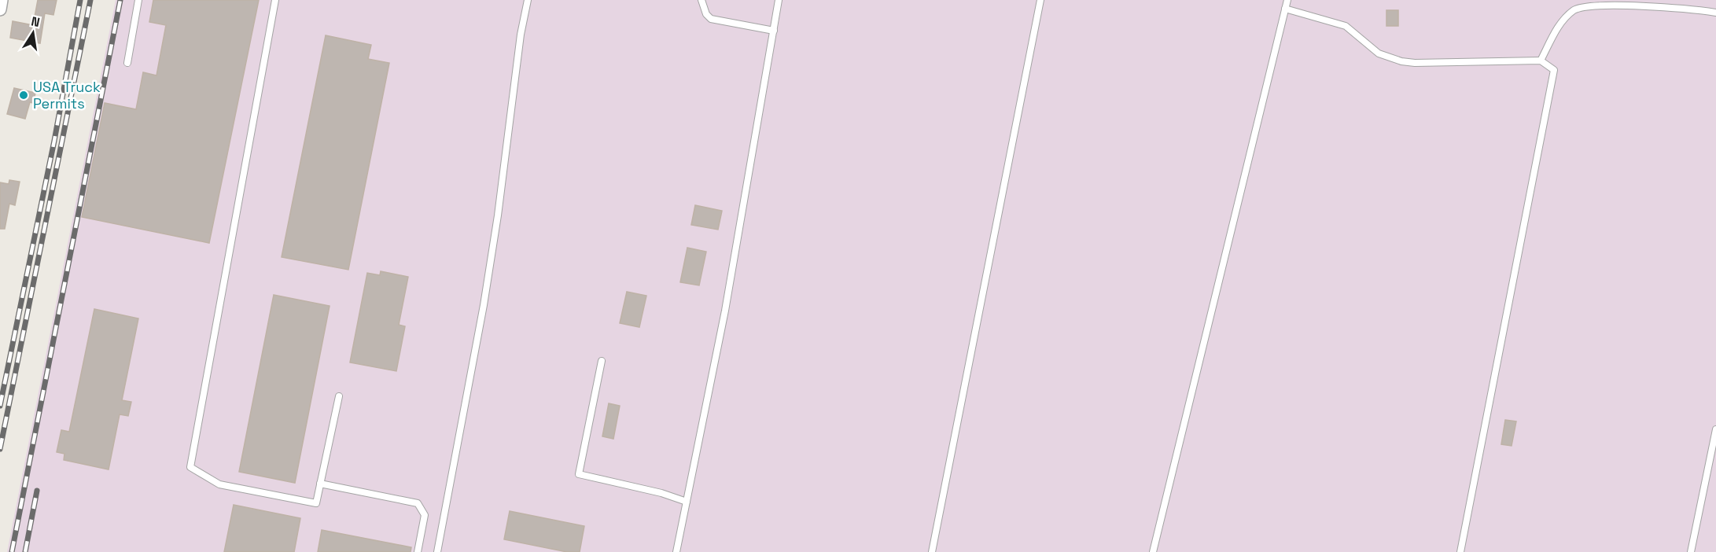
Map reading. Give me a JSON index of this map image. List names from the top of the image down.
{
  "places": ["USA Truck Permits"],
  "north": "top"
}
